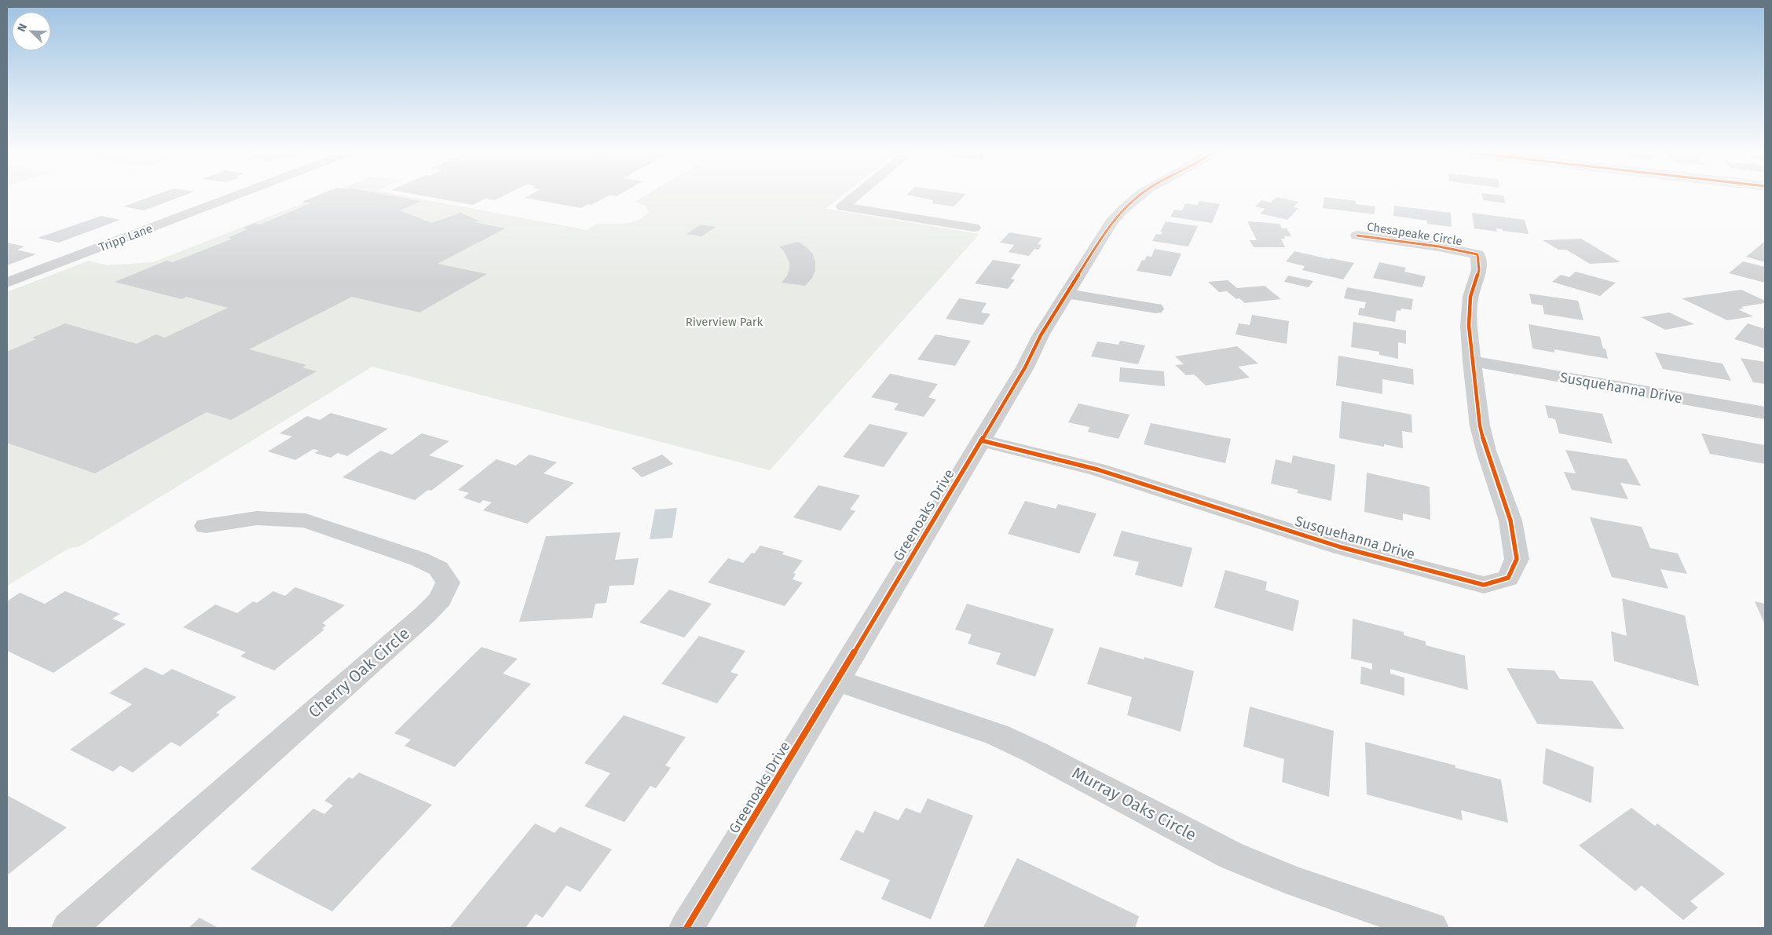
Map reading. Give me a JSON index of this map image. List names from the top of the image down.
{
  "streets": {
    "street": [
      "Chesapeake Circle",
      "Tripp Lane",
      "Susquehanna Drive",
      "Greenoaks Drive",
      "Cherry Oak Circle",
      "Murray Oaks Circle"
    ]
  },
  "crossings": [
    ["Chesapeake Circle", "Susquehanna Drive"],
    ["Susquehanna Drive", "Greenoaks Drive"],
    ["Greenoaks Drive", "Murray Oaks Circle"]
  ],
  "parks": ["Riverview Park"],
  "north": "top left"
}
